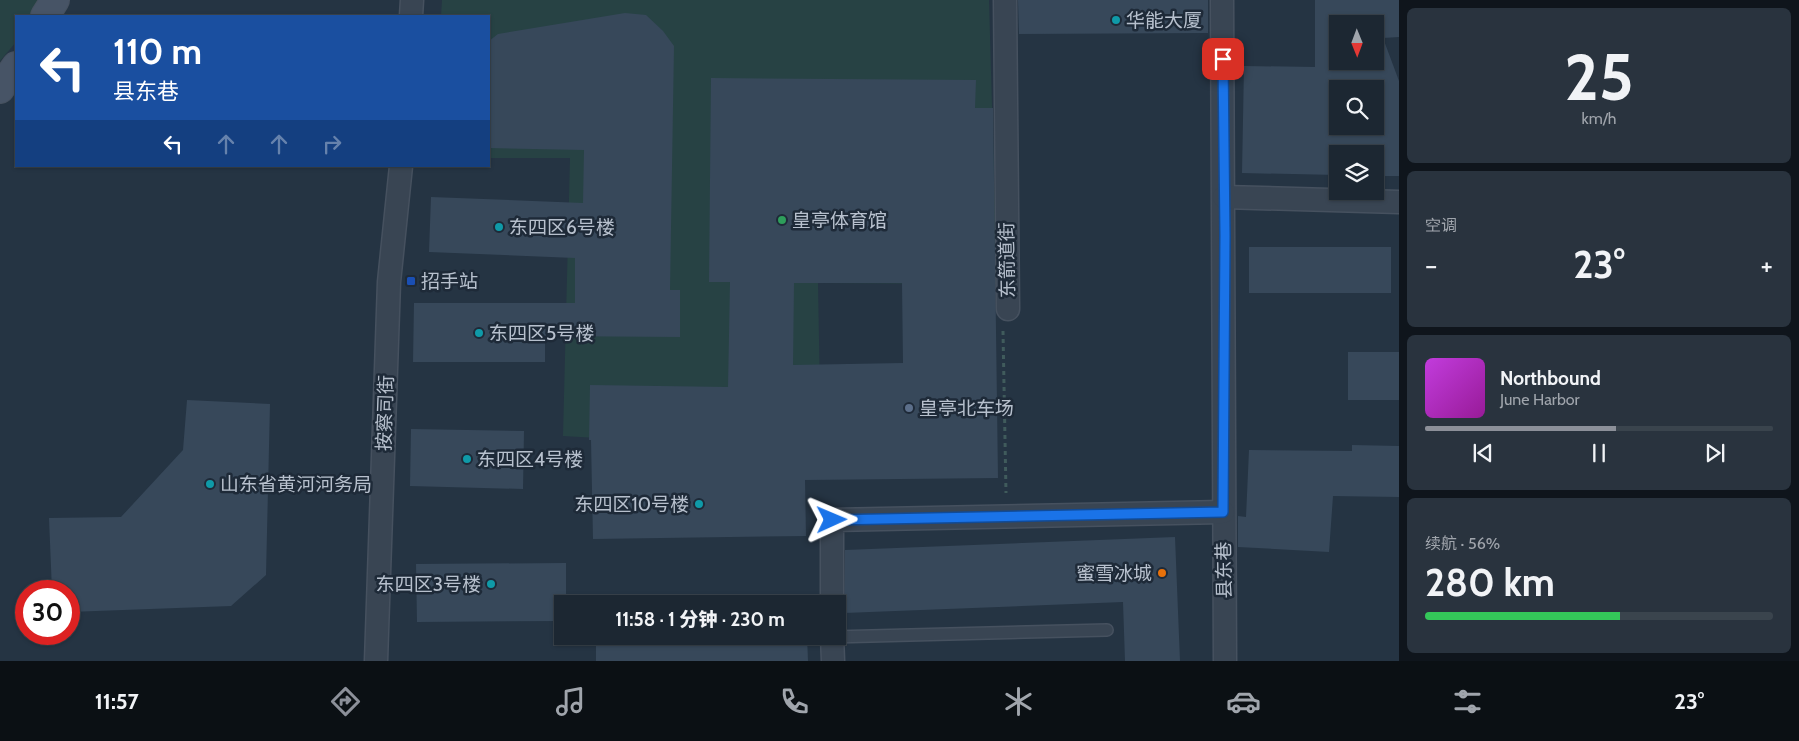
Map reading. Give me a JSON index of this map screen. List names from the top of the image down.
{
  "streets": {
    "street": ["东箭道街", "按察司街", "县东巷"]
  },
  "places": {
    "other": [
      "华能大厦",
      "皇亭体育馆",
      "东四区6号楼",
      "东四区5号楼",
      "皇亭北车场",
      "东四区4号楼",
      "山东省黄河河务局",
      "东四区10号楼",
      "蜜雪冰城",
      "东四区3号楼"
    ],
    "transit": ["招手站"]
  },
  "north": "bottom",
  "page": {
    "tile": [
      ["25", "km/h"],
      "空调",
      ["续航 · 56%", "280 km"]
    ],
    "turn": ["110 m", "县东巷"],
    "heat": ["−", "23°", "+"],
    "song": ["Northbound", "June Harbor"],
    "limit": "30",
    "trip": "11:58 · 1 分钟 · 230 m",
    "tabs": ["11:57", "23°"]
  }
}
